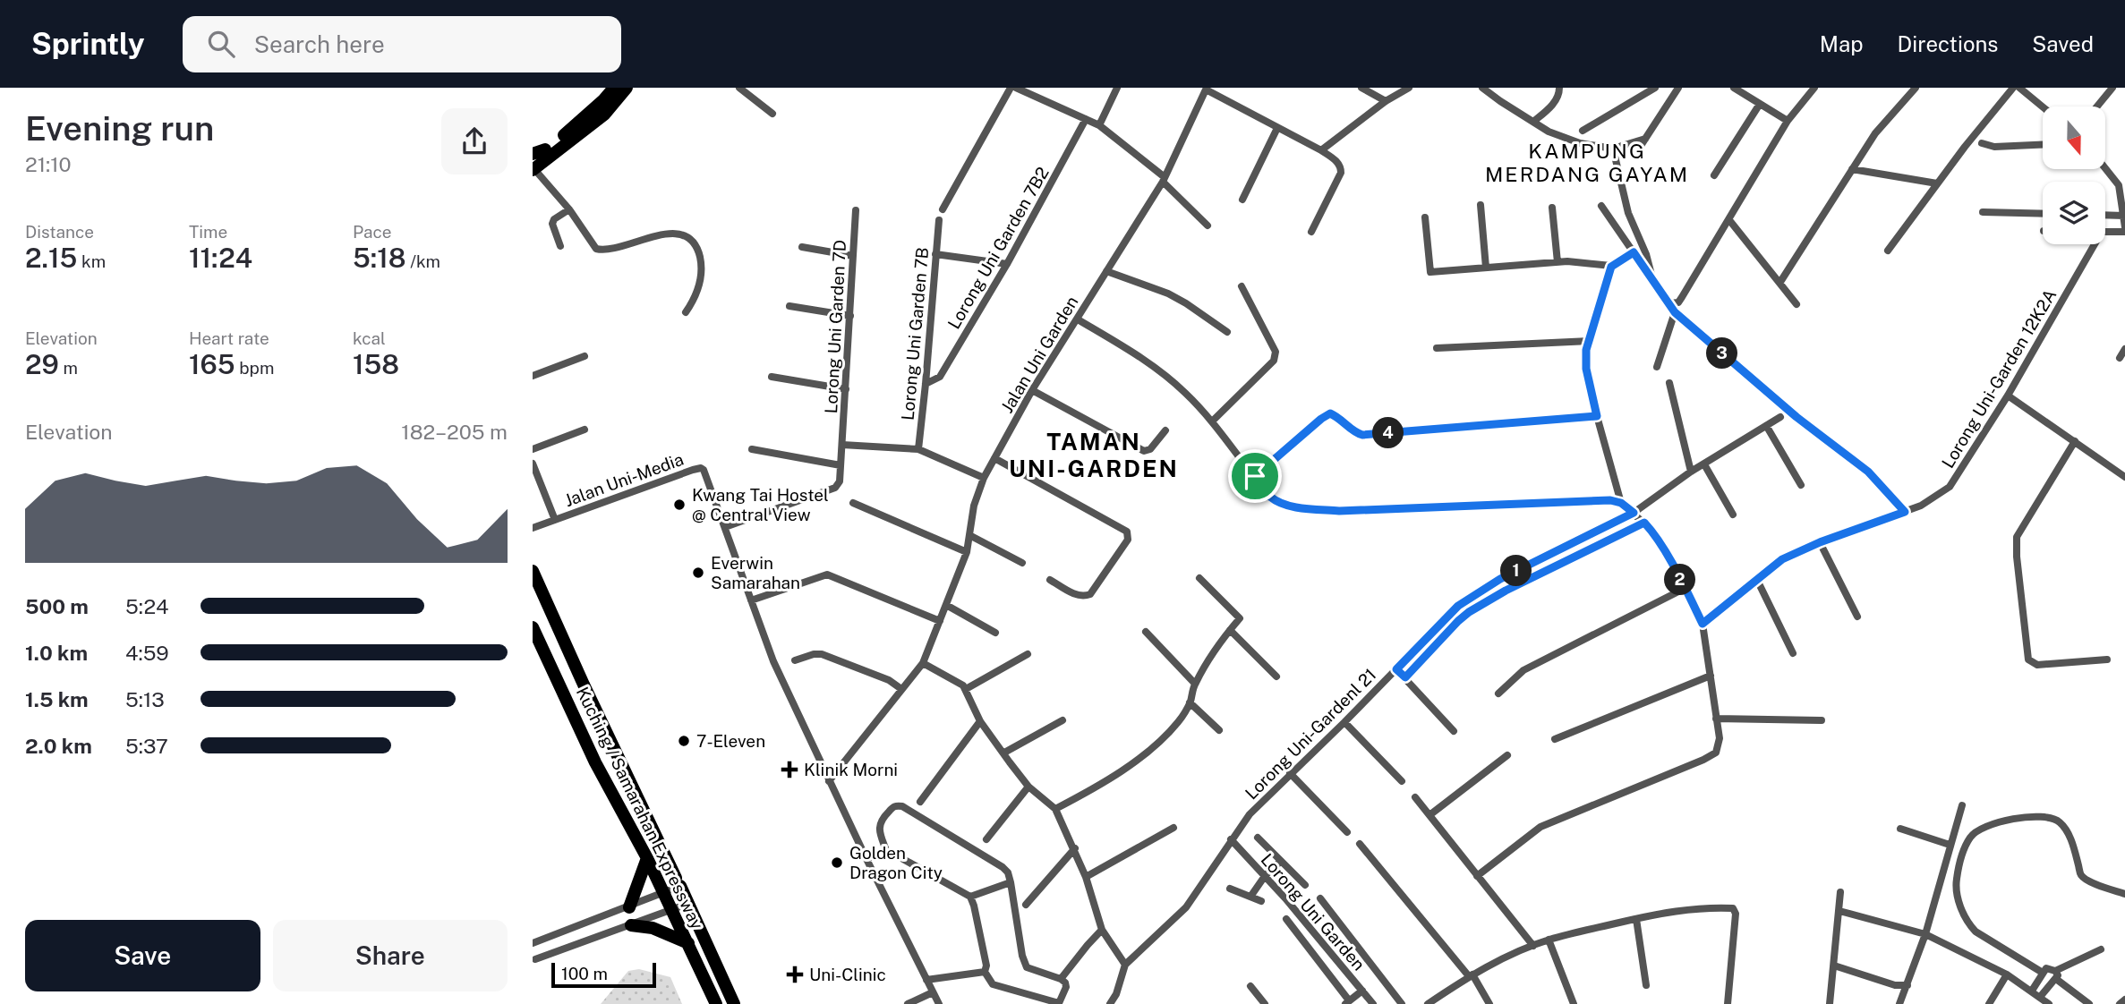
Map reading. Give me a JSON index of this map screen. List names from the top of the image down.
{
  "streets": {
    "highway": ["Kuching / Samarahan Expressway"],
    "street": [
      "Lorong Uni Garden 7B2",
      "Lorong Uni Garden 7D",
      "Lorong Uni Garden 7B",
      "Jalan Uni Garden",
      "Lorong Uni-Garden 12K2A",
      "Jalan Uni-Media",
      "Lorong Uni-Gardenl 21",
      "Lorong Uni Garden"
    ]
  },
  "crossings": [
    ["Lorong Uni Garden 7B2", "Lorong Uni Garden 7B"],
    ["Lorong Uni Garden 7D", "Jalan Uni-Media"],
    ["Lorong Uni-Gardenl 21", "Lorong Uni Garden"]
  ],
  "districts": ["KAMPUNG MERDANG GAYAM", "TAMAN UNI-GARDEN"],
  "places": {
    "other": [
      "Kwang Tai Hostel @ Central View",
      "Everwin Samarahan",
      "7-Eleven",
      "Golden Dragon City"
    ],
    "health": ["Klinik Morni", "Uni-Clinic"]
  },
  "scale_bar": "100 m",
  "north": "bottom",
  "page": {
    "header": "Sprintly",
    "search": "Search here",
    "nav": ["Map", "Directions", "Saved"],
    "heading": ["Evening run", "21:10"],
    "stats": [
      ["Distance", "2.15 km"],
      ["Time", "11:24"],
      ["Pace", "5:18 /km"],
      ["Elevation", "29 m"],
      ["Heart rate", "165 bpm"],
      ["kcal", "158"]
    ],
    "pins": [
      "3",
      "4",
      "1",
      "2"
    ],
    "chart": ["Elevation", "182–205 m"],
    "list": [
      {
        "name": "500 m",
        "note": "5:24"
      },
      {
        "name": "1.0 km",
        "note": "4:59"
      },
      {
        "name": "1.5 km",
        "note": "5:13"
      },
      {
        "name": "2.0 km",
        "note": "5:37"
      }
    ],
    "buttons": ["Save", "Share"],
    "scale": "100 m"
  }
}
